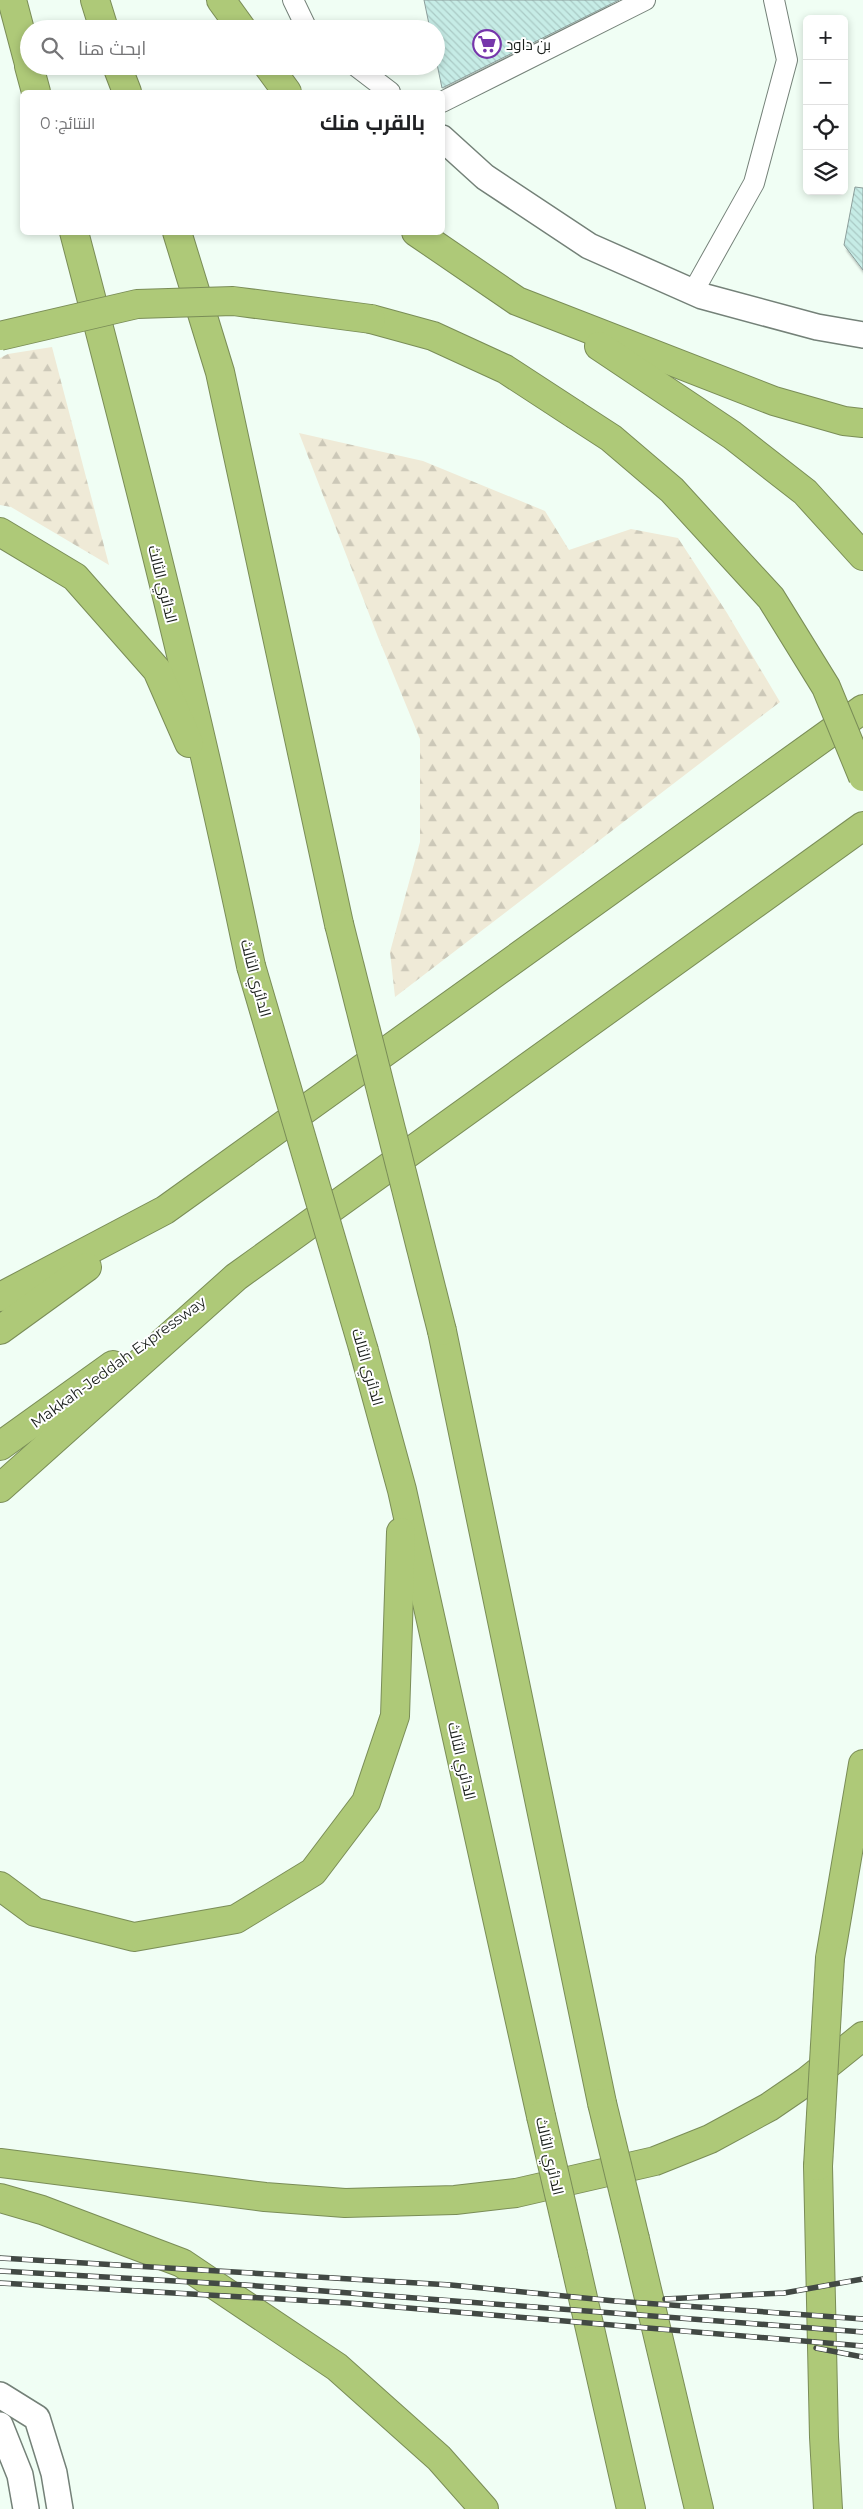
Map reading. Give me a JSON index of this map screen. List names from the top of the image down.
{
  "streets": {
    "highway": ["الدائري الثالث", "Makkah-Jeddah Expressway"]
  },
  "places": {
    "supermarket": ["بن داود"]
  },
  "page": {
    "map_buttons": ["+", "−"],
    "search": "ابحث هنا",
    "heading": ["بالقرب منك", "النتائج: 0"]
  }
}
